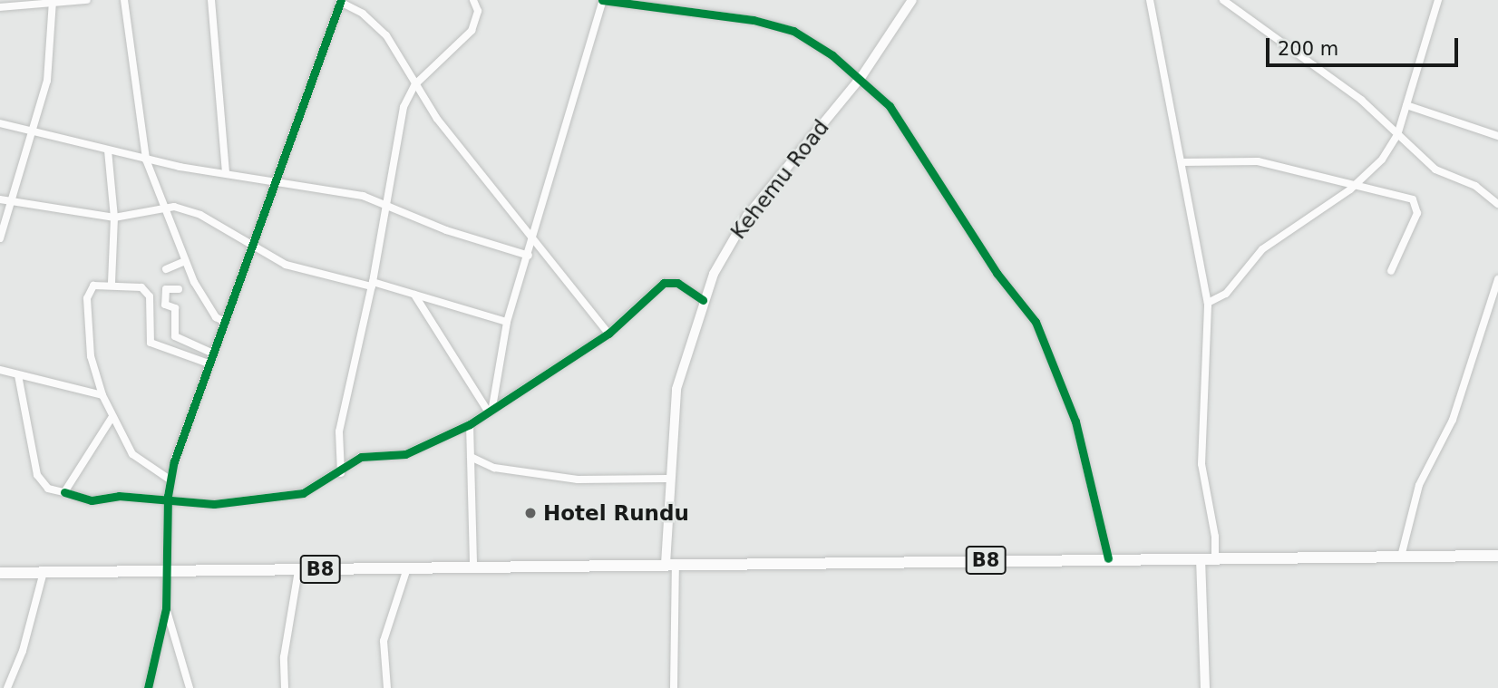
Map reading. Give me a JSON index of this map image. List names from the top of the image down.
{
  "streets": {
    "highway": ["B8"],
    "street": ["Kehemu Road"]
  },
  "crossings": [
    ["Kehemu Road", "B8"]
  ],
  "places": ["Hotel Rundu"],
  "scale_bar": "200 m"
}
